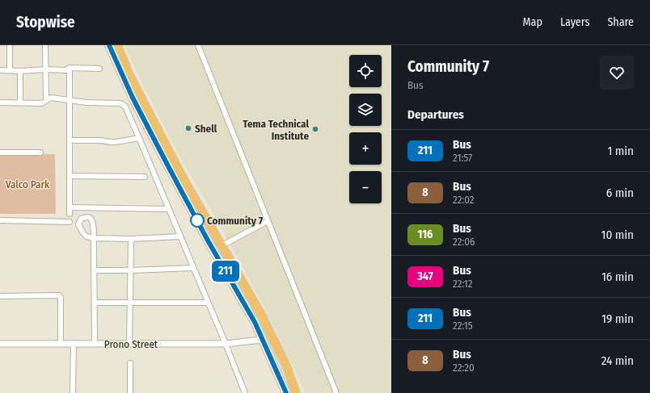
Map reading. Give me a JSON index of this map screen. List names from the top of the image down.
{
  "streets": {
    "street": ["Prono Street"]
  },
  "parks": ["Valco Park"],
  "places": ["Shell", "Tema Technical Institute", "Community 7"],
  "lines": ["bus line 211"],
  "page": {
    "header": "Stopwise",
    "nav": ["Map", "Layers", "Share"],
    "on_map": "211",
    "heading": [
      ["Community 7", "Bus"],
      "Departures"
    ],
    "map_buttons": ["+", "−"],
    "list": [
      {
        "mark": "211",
        "name": "Bus",
        "note": "21:57",
        "value": "1 min"
      },
      {
        "mark": "8",
        "name": "Bus",
        "note": "22:02",
        "value": "6 min"
      },
      {
        "mark": "116",
        "name": "Bus",
        "note": "22:06",
        "value": "10 min"
      },
      {
        "mark": "347",
        "name": "Bus",
        "note": "22:12",
        "value": "16 min"
      },
      {
        "mark": "211",
        "name": "Bus",
        "note": "22:15",
        "value": "19 min"
      },
      {
        "mark": "8",
        "name": "Bus",
        "note": "22:20",
        "value": "24 min"
      }
    ]
  }
}
